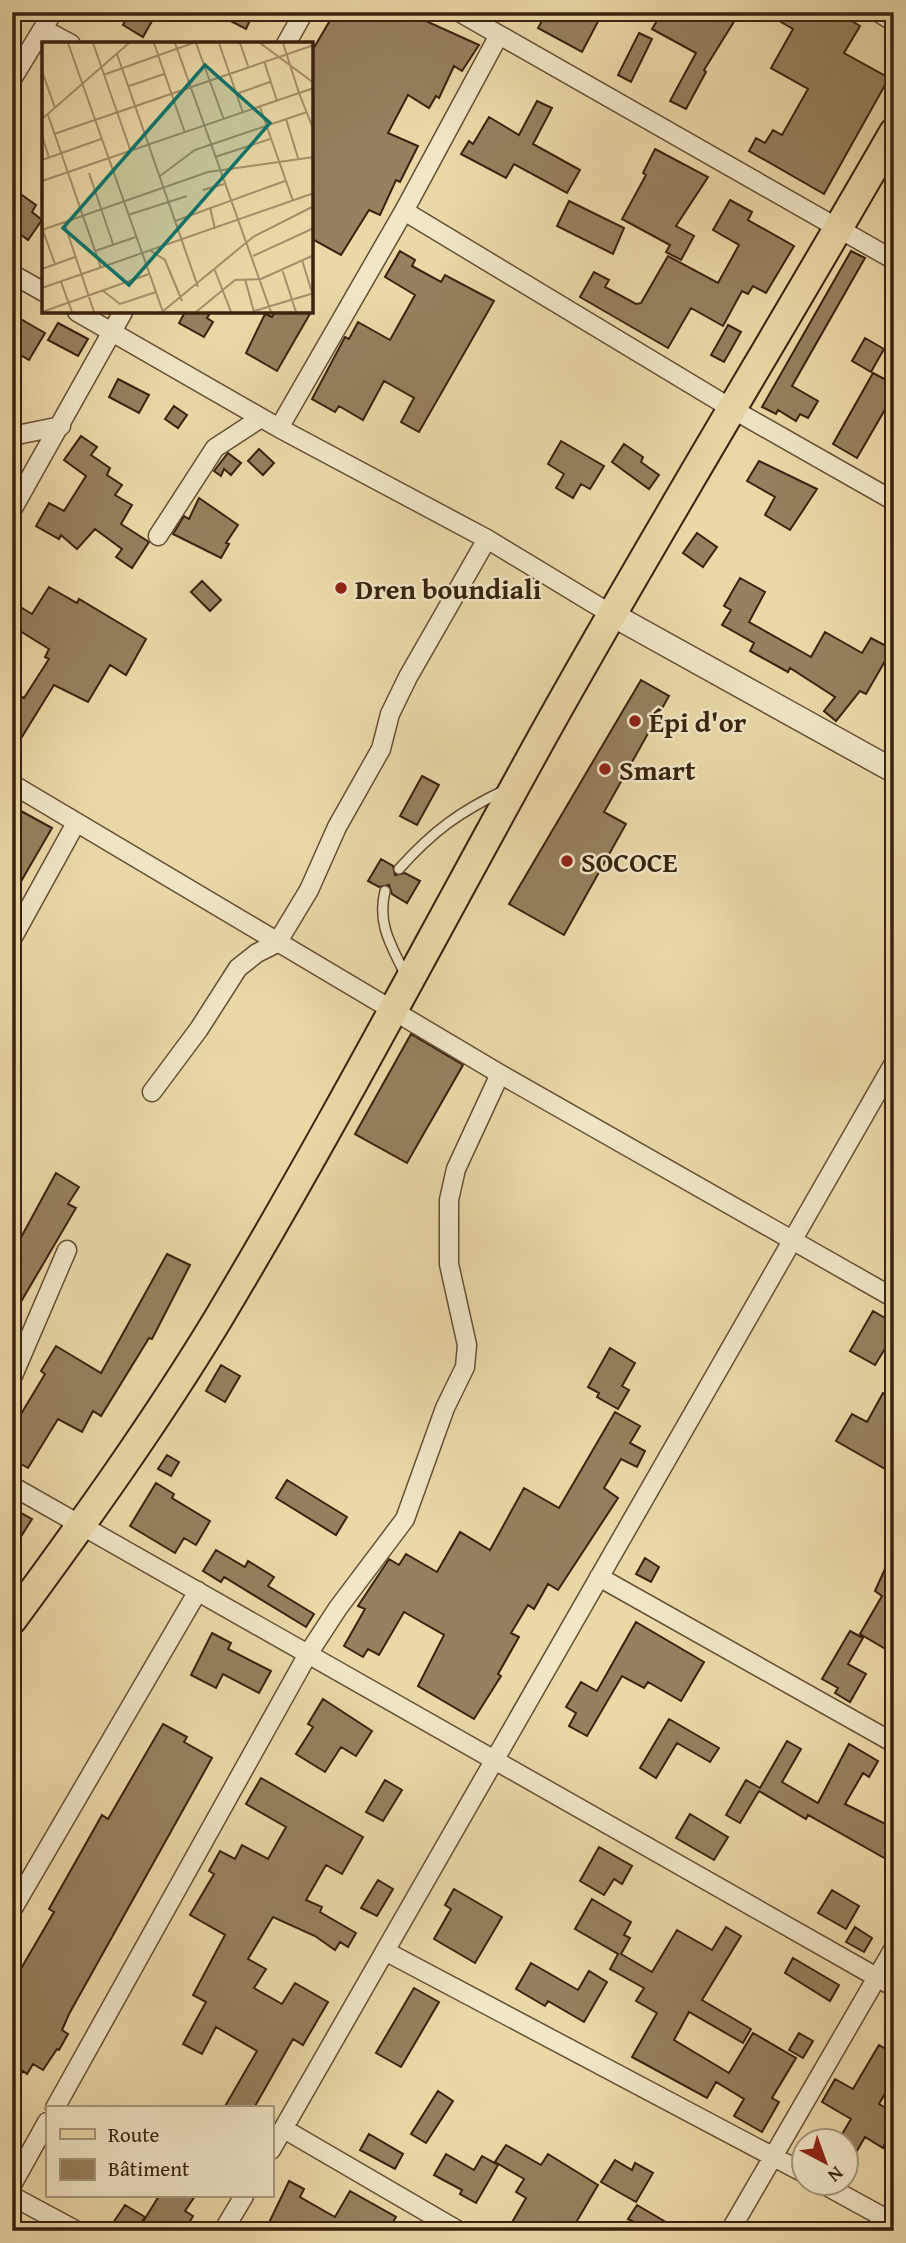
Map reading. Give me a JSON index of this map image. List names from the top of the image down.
{
  "places": [
    "Dren boundiali",
    "Épi d'or",
    "Smart",
    "SOCOCE"
  ],
  "legend": ["Route", "Bâtiment"],
  "north": "bottom right"
}
